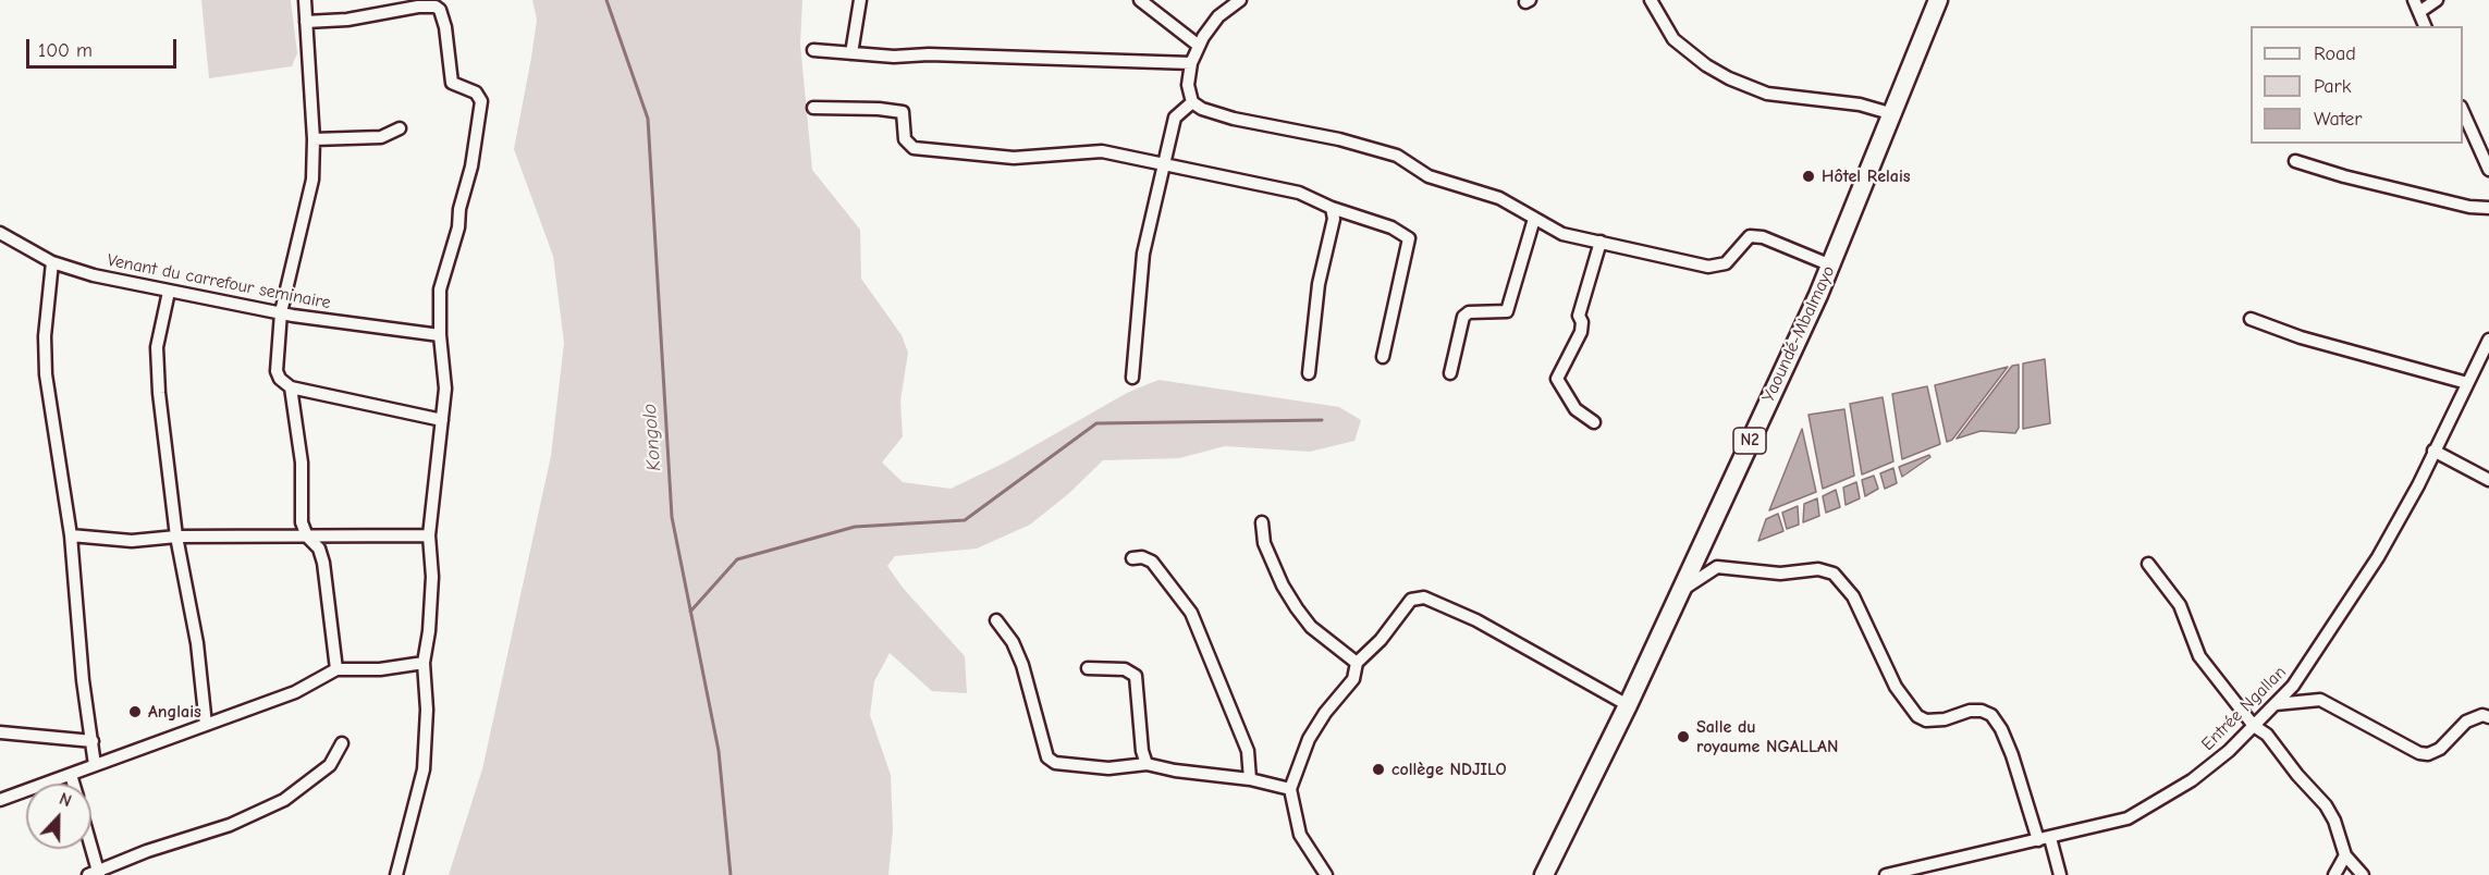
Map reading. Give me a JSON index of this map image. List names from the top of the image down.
{
  "streets": {
    "highway": ["Yaoundé-Mbalmayo", "N2"],
    "street": ["Venant du carrefour seminaire", "Entrée Ngallan"]
  },
  "water": ["Kongolo"],
  "places": [
    "Hôtel Relais",
    "Anglais",
    "Salle du royaume NGALLAN",
    "collège NDJILO"
  ],
  "legend": ["Road", "Park", "Water"],
  "scale_bar": "100 m",
  "north": "top"
}
